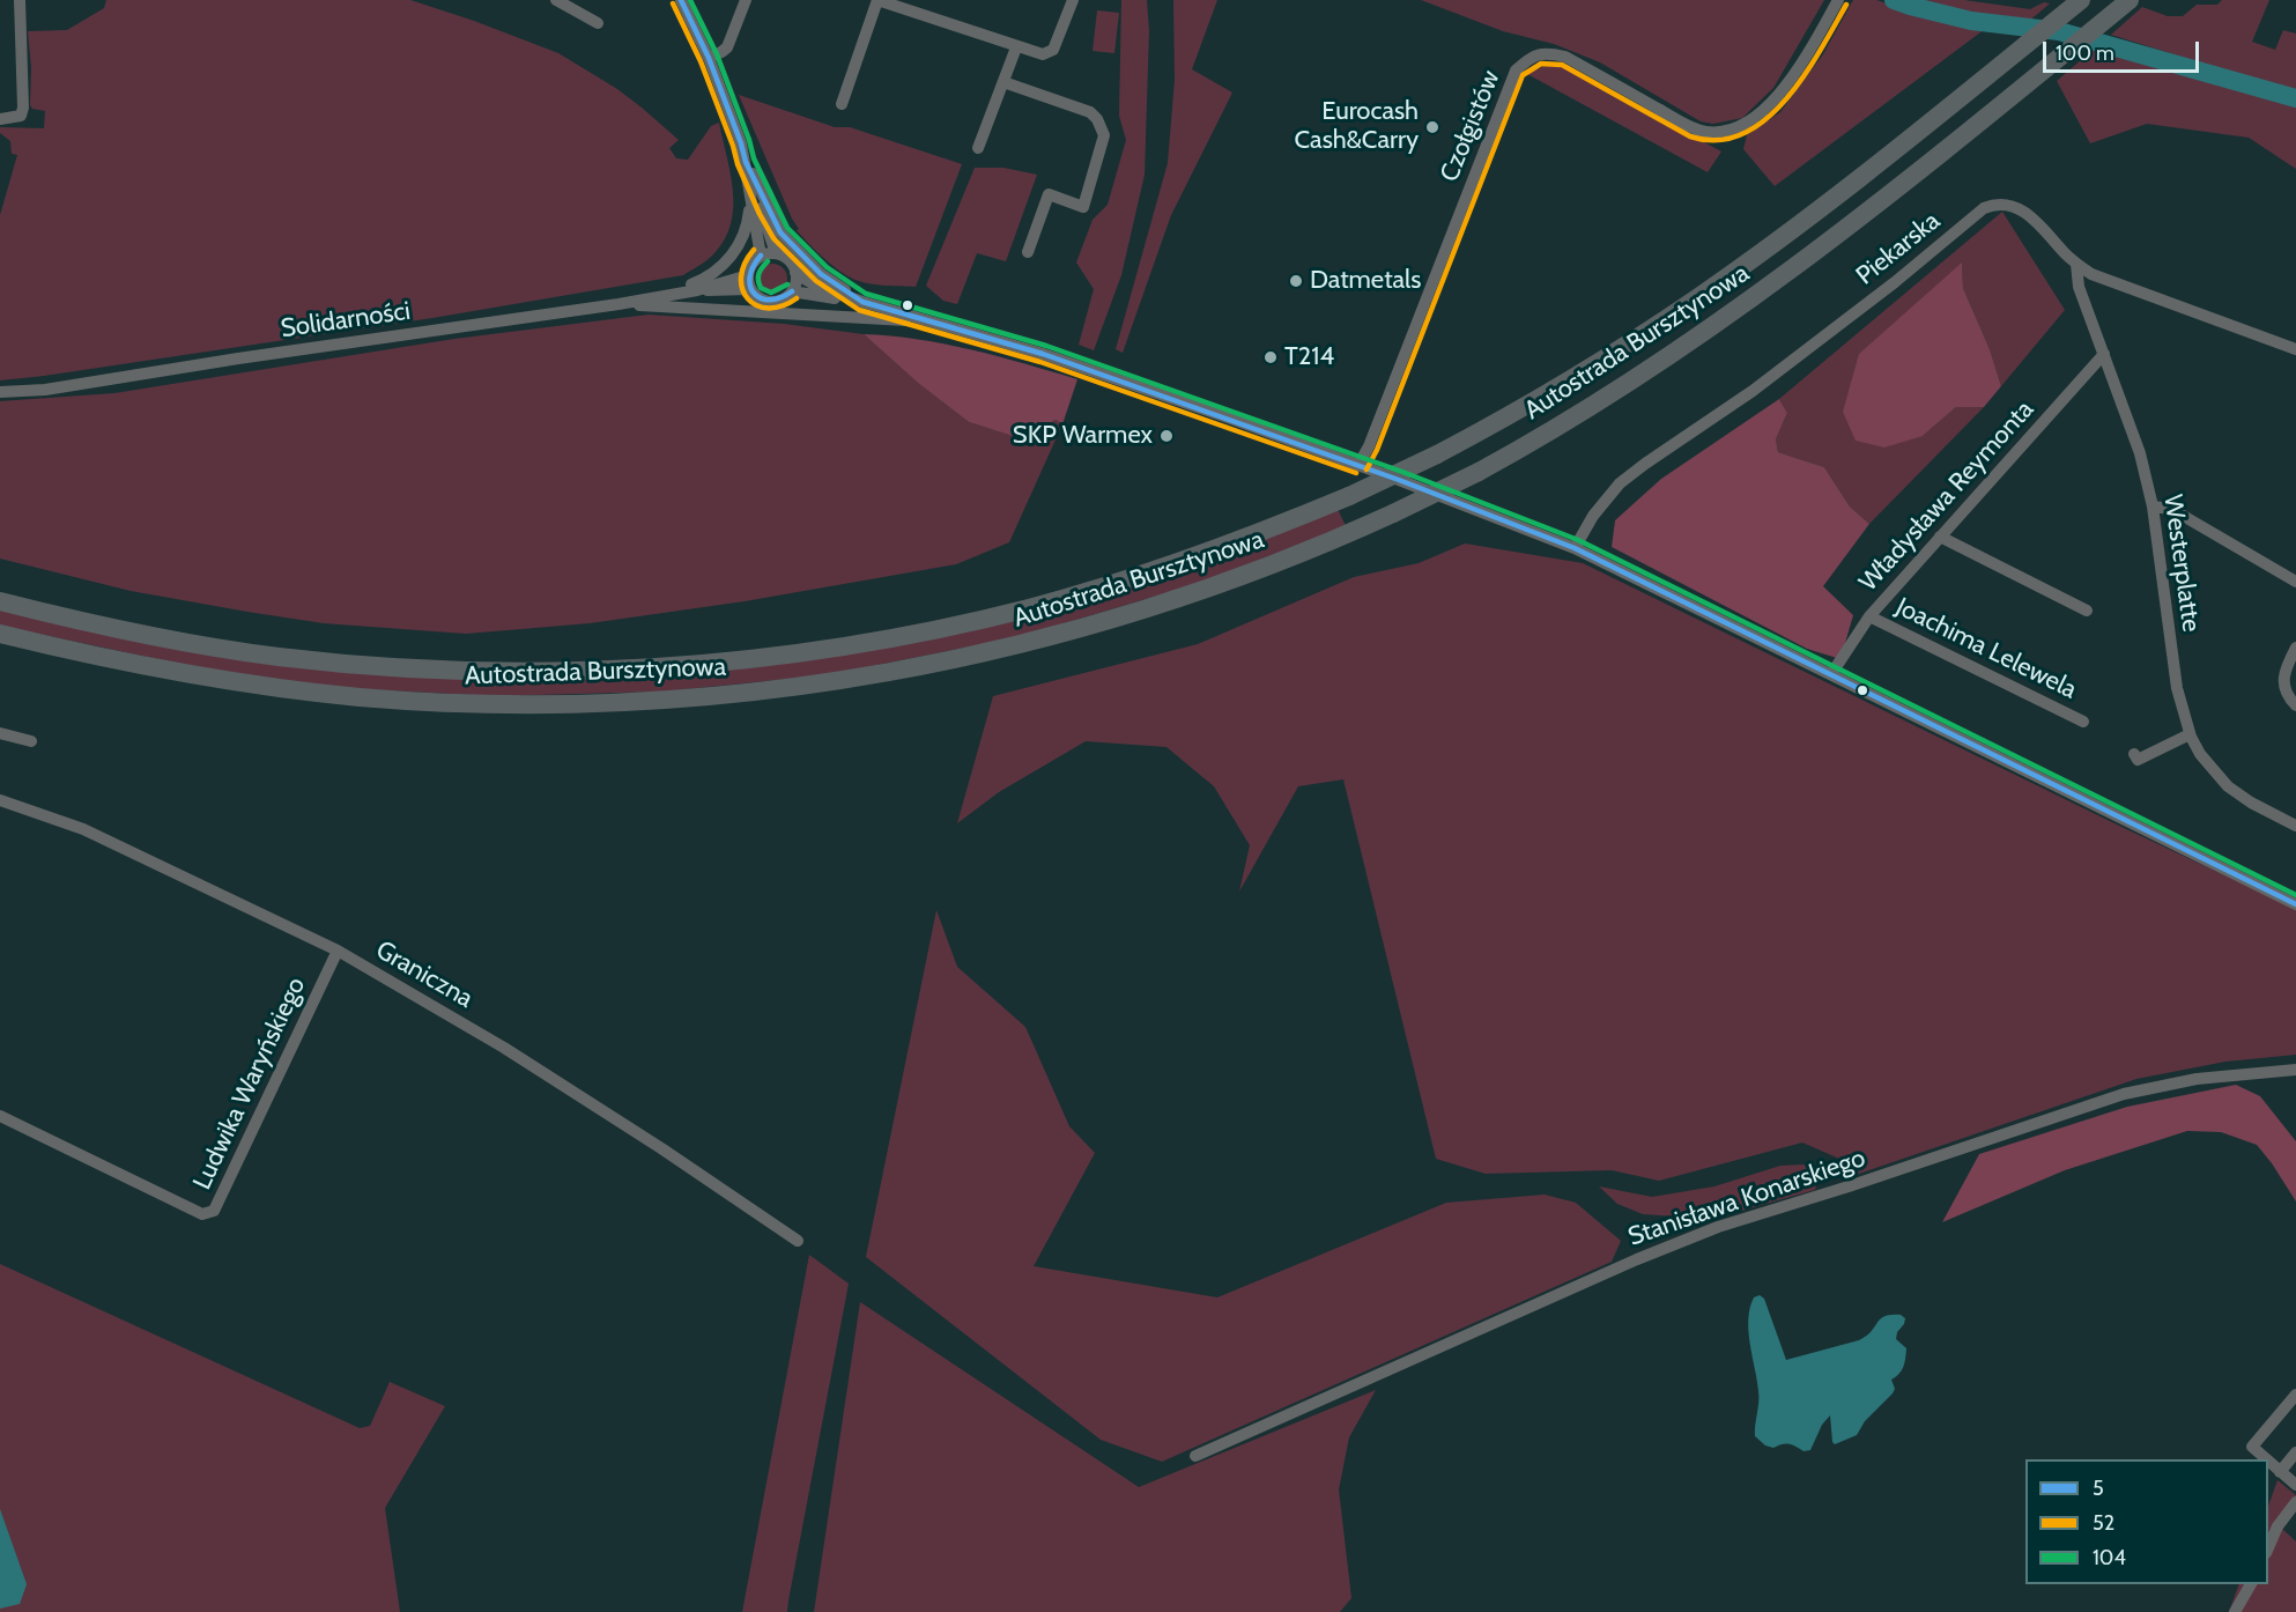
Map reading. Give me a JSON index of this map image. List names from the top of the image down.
{
  "streets": {
    "highway": ["Autostrada Bursztynowa"],
    "street": [
      "Czołgistów",
      "Piekarska",
      "Solidarności",
      "Władysława Reymonta",
      "Westerplatte",
      "Joachima Lelewela",
      "Graniczna",
      "Ludwika Waryńskiego",
      "Stanisława Konarskiego"
    ]
  },
  "crossings": [
    ["Piekarska", "Westerplatte"],
    ["Władysława Reymonta", "Westerplatte"],
    ["Władysława Reymonta", "Joachima Lelewela"],
    ["Graniczna", "Ludwika Waryńskiego"]
  ],
  "places": [
    "Eurocash Cash&Carry",
    "Datmetals",
    "T214",
    "SKP Warmex"
  ],
  "lines": ["transit line 5", "transit line 104", "transit line 52"],
  "legend": ["5", "52", "104"],
  "scale_bar": "100 m"
}
